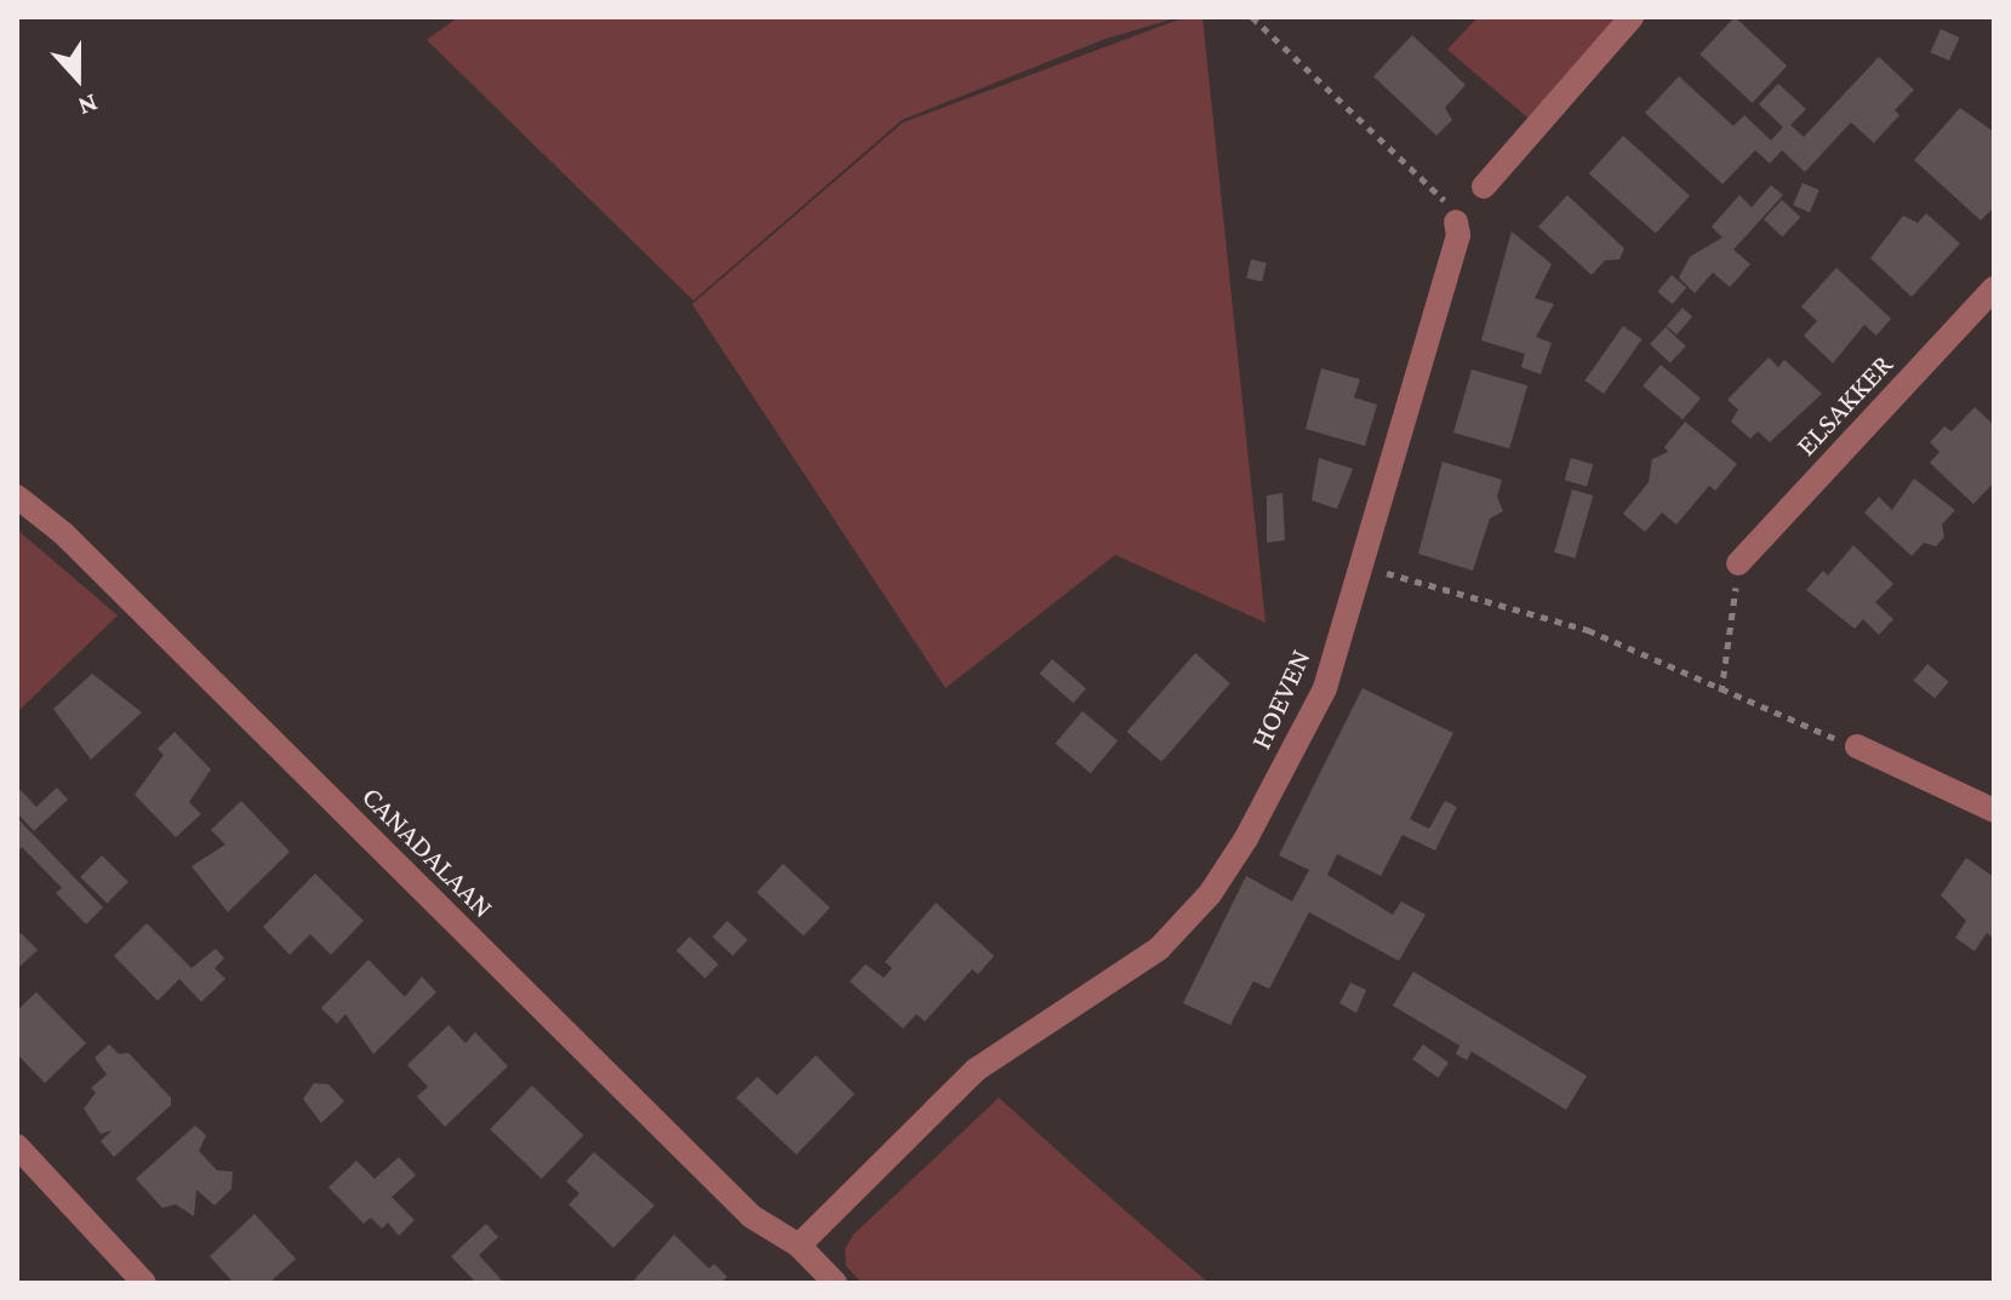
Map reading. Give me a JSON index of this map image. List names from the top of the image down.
{
  "streets": {
    "street": ["ELSAKKER", "HOEVEN", "CANADALAAN"]
  },
  "crossings": [
    ["HOEVEN", "CANADALAAN"]
  ],
  "north": "bottom"
}
